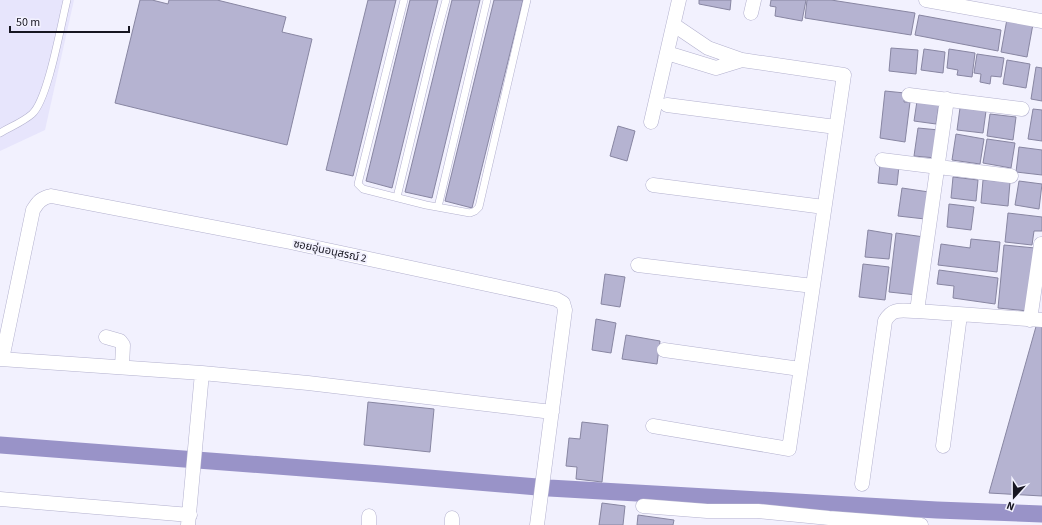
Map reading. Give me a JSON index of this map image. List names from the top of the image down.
{
  "streets": {
    "street": ["ซอยอุ่นอนุสรณ์ 2"]
  },
  "scale_bar": "50 m",
  "north": "bottom"
}
